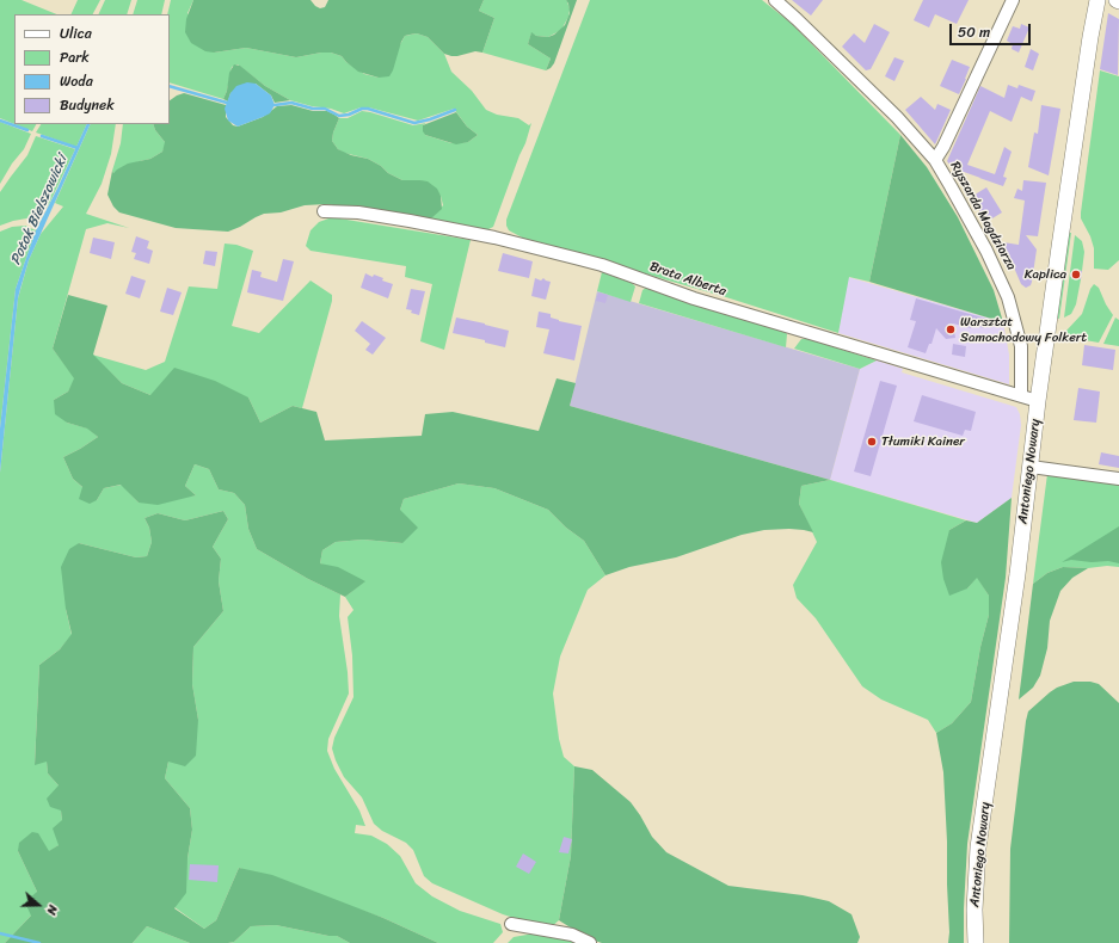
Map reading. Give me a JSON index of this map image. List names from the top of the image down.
{
  "streets": {
    "street": ["Ryszarda Magdziorza", "Brata Alberta", "Antoniego Nowary"]
  },
  "crossings": [
    ["Ryszarda Magdziorza", "Brata Alberta"],
    ["Brata Alberta", "Antoniego Nowary"]
  ],
  "water": ["Potok Bielszowicki"],
  "places": ["Kaplica", "Warsztat Samochodowy Folkert", "Tłumiki Kainer"],
  "legend": [
    "Ulica",
    "Park",
    "Woda",
    "Budynek"
  ],
  "scale_bar": "50 m",
  "north": "right"
}
